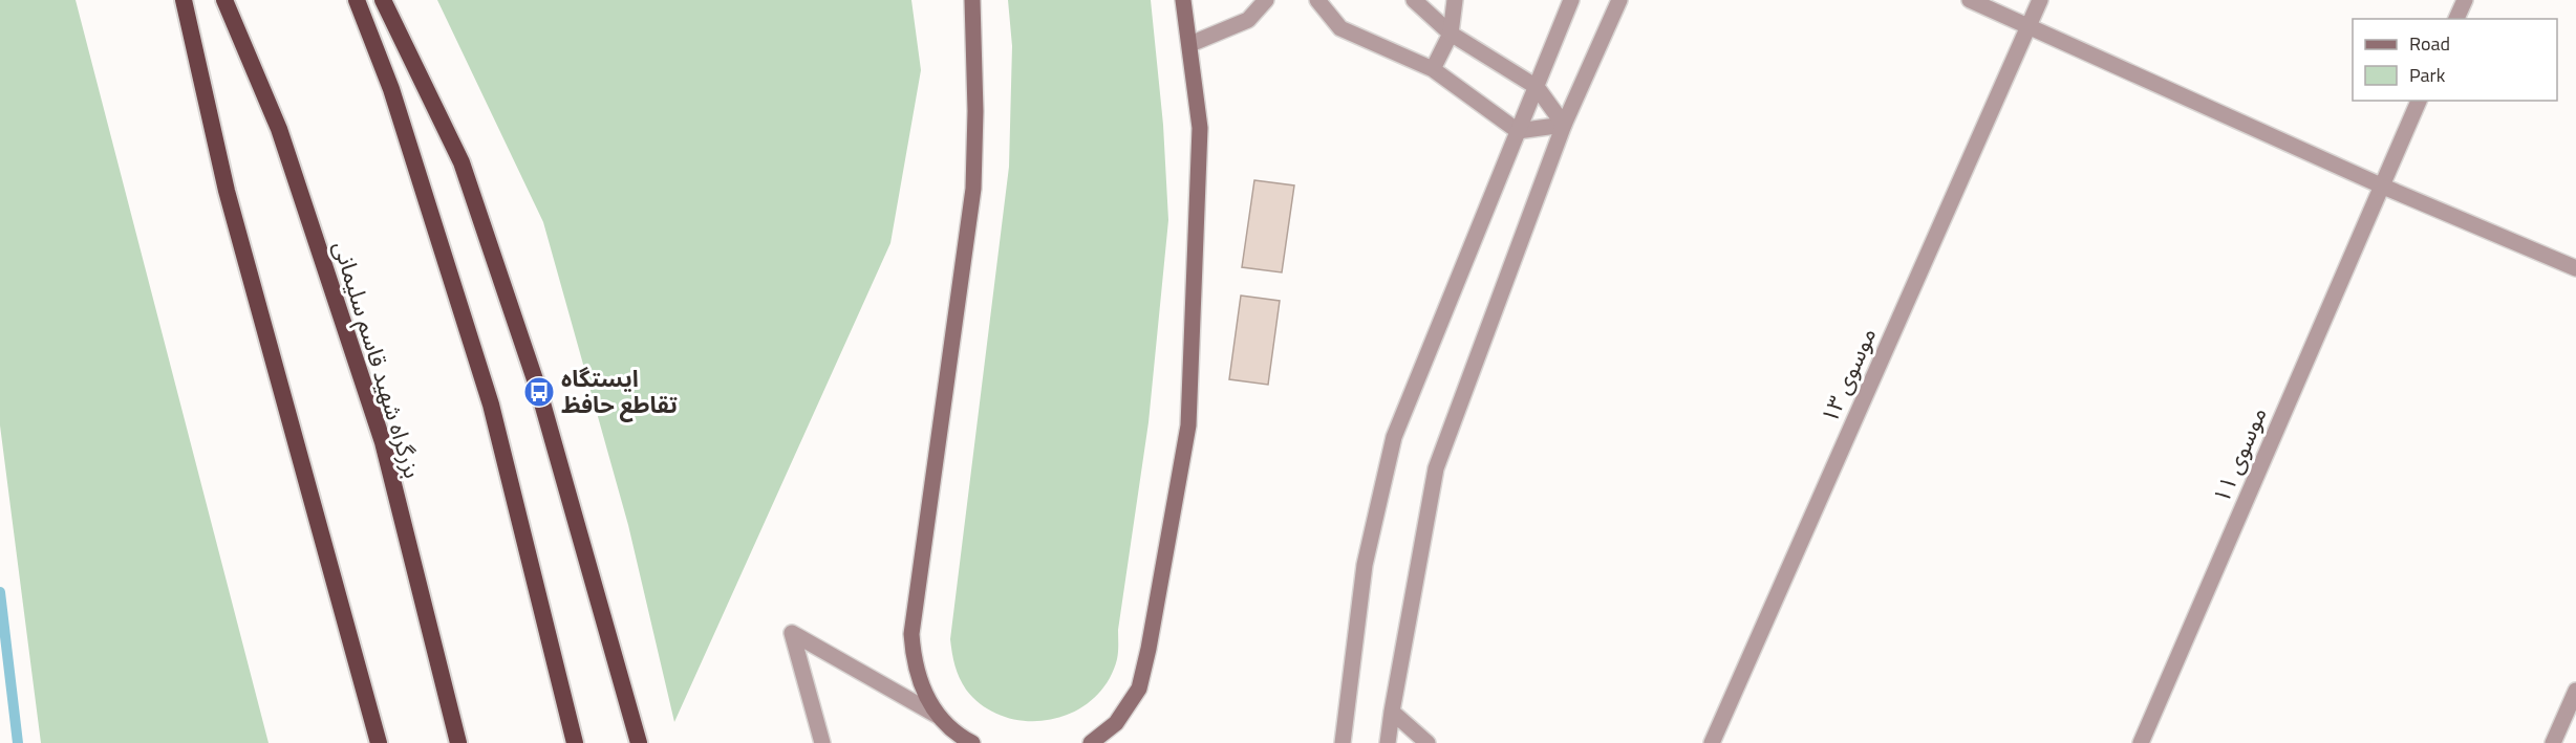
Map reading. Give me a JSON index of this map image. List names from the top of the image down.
{
  "streets": {
    "highway": ["بزرگراه شهید قاسم سلیمانی"],
    "street": ["موسوی ۱۳", "موسوی ۱۱"]
  },
  "places": {
    "bus stop": ["ایستگاه تقاطع حافظ"]
  },
  "legend": ["Road", "Park"]
}
